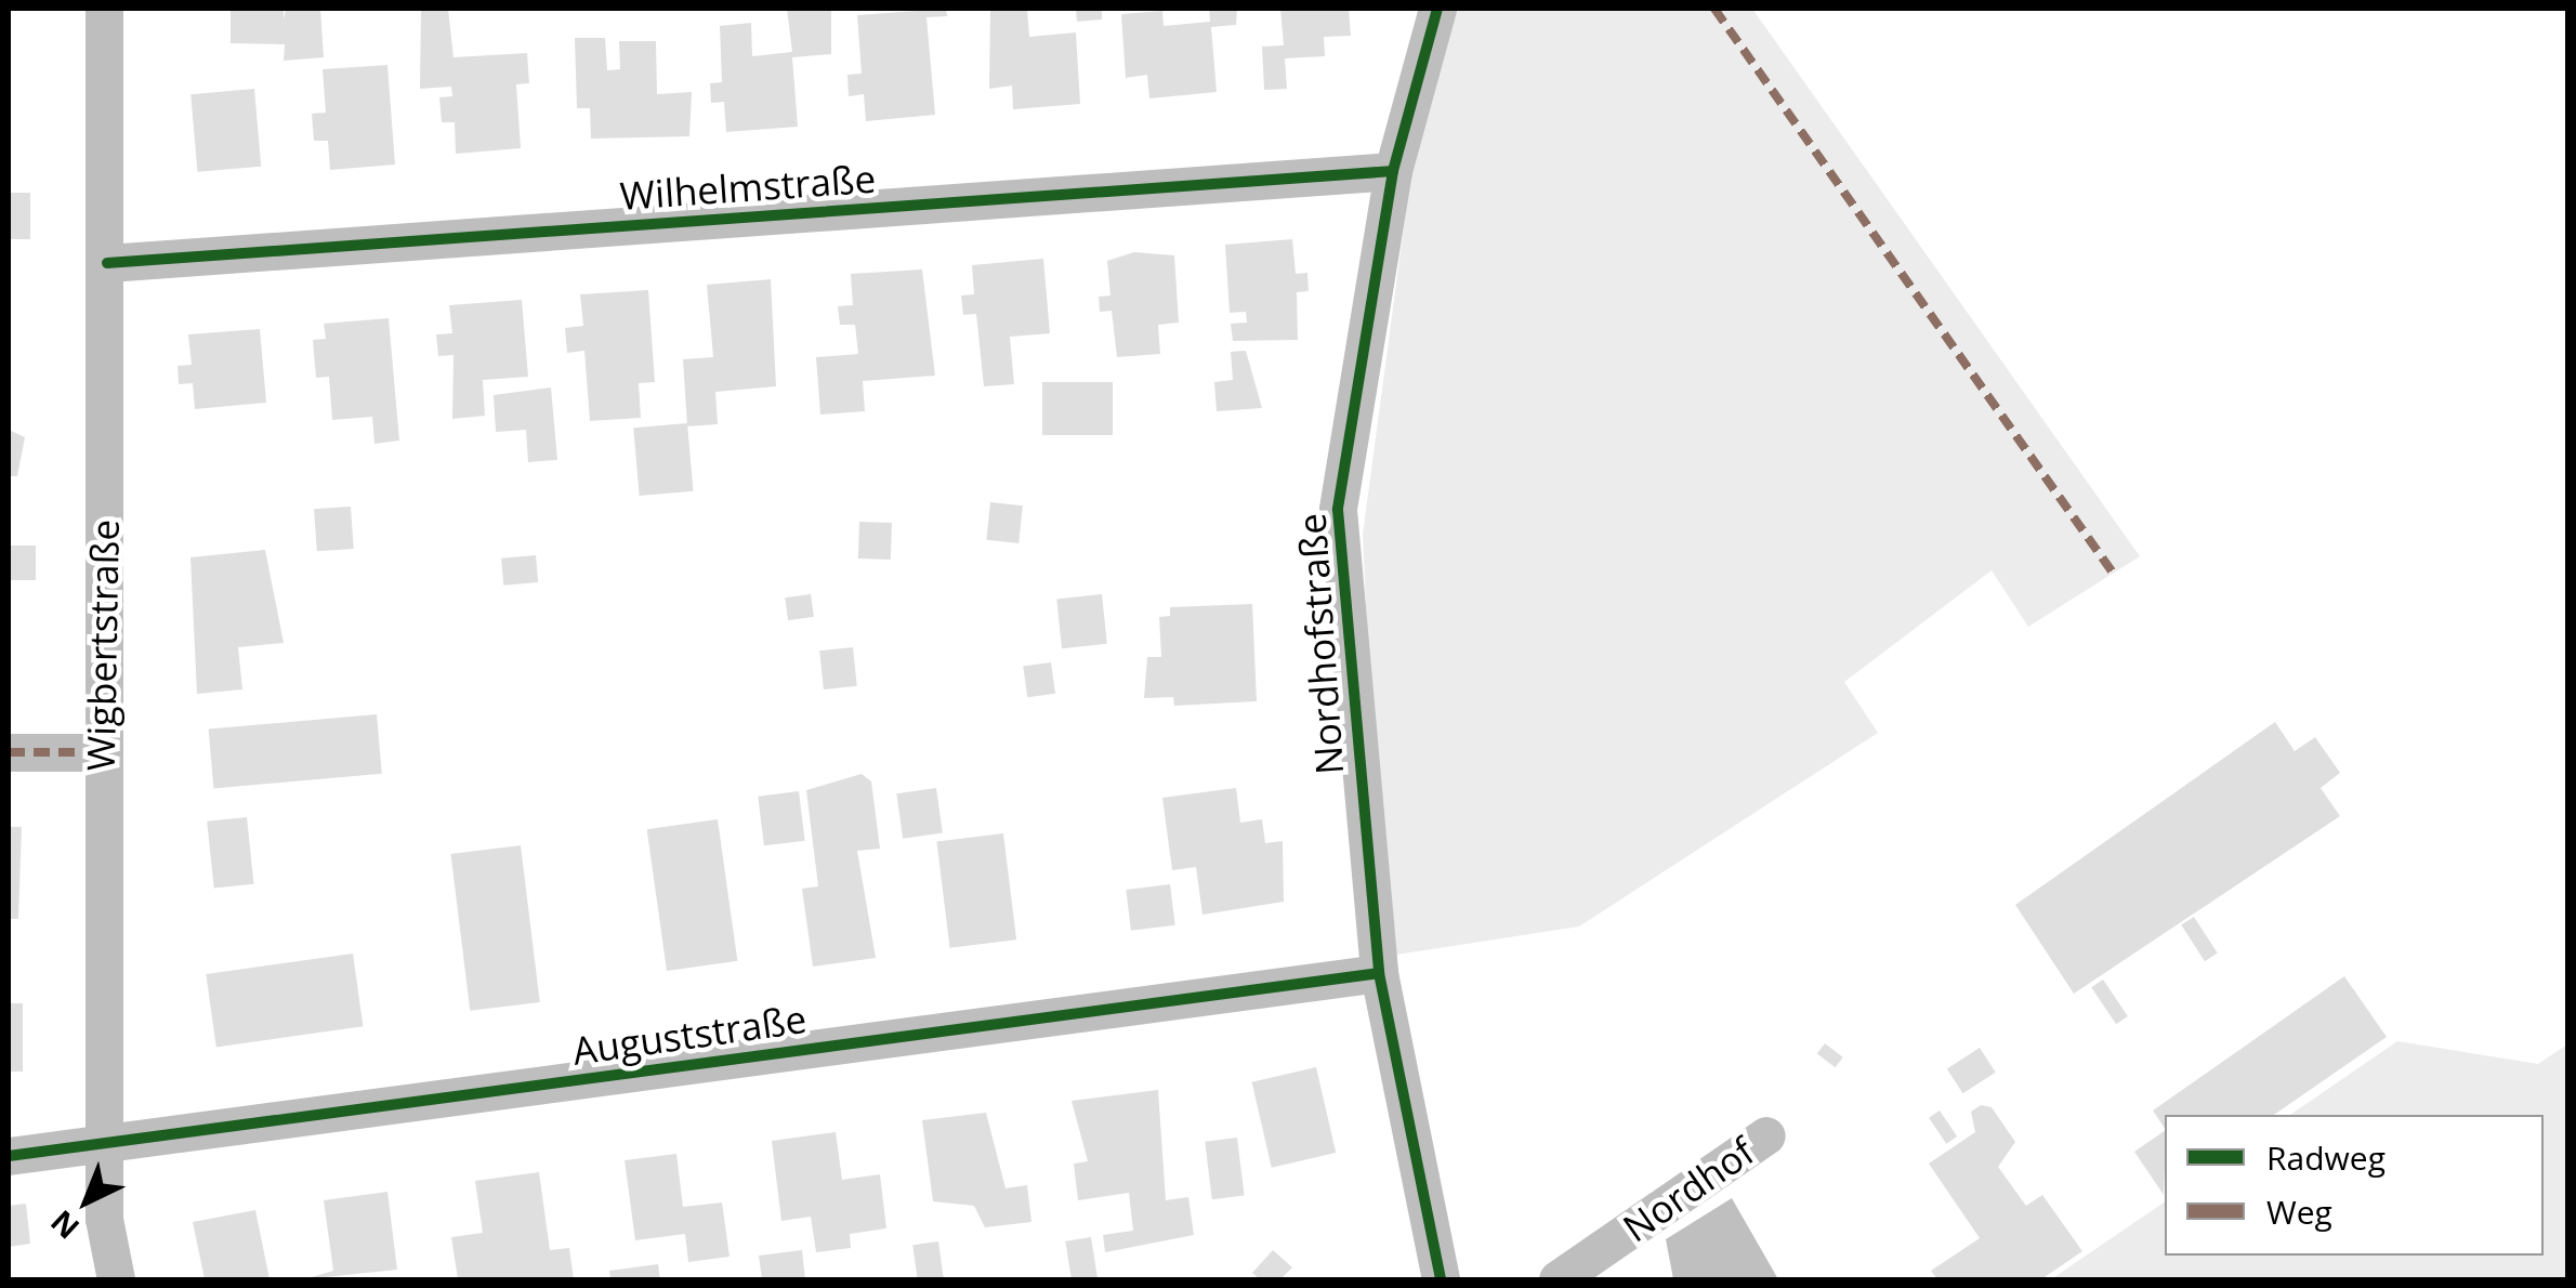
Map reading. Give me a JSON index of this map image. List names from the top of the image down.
{
  "streets": {
    "street": [
      "Wilhelmstraße",
      "Nordhofstraße",
      "Wigbertstraße",
      "Auguststraße",
      "Nordhof"
    ]
  },
  "crossings": [
    ["Wilhelmstraße", "Nordhofstraße"],
    ["Wilhelmstraße", "Wigbertstraße"],
    ["Nordhofstraße", "Auguststraße"],
    ["Wigbertstraße", "Auguststraße"]
  ],
  "legend": ["Radweg", "Weg"],
  "north": "bottom left"
}
